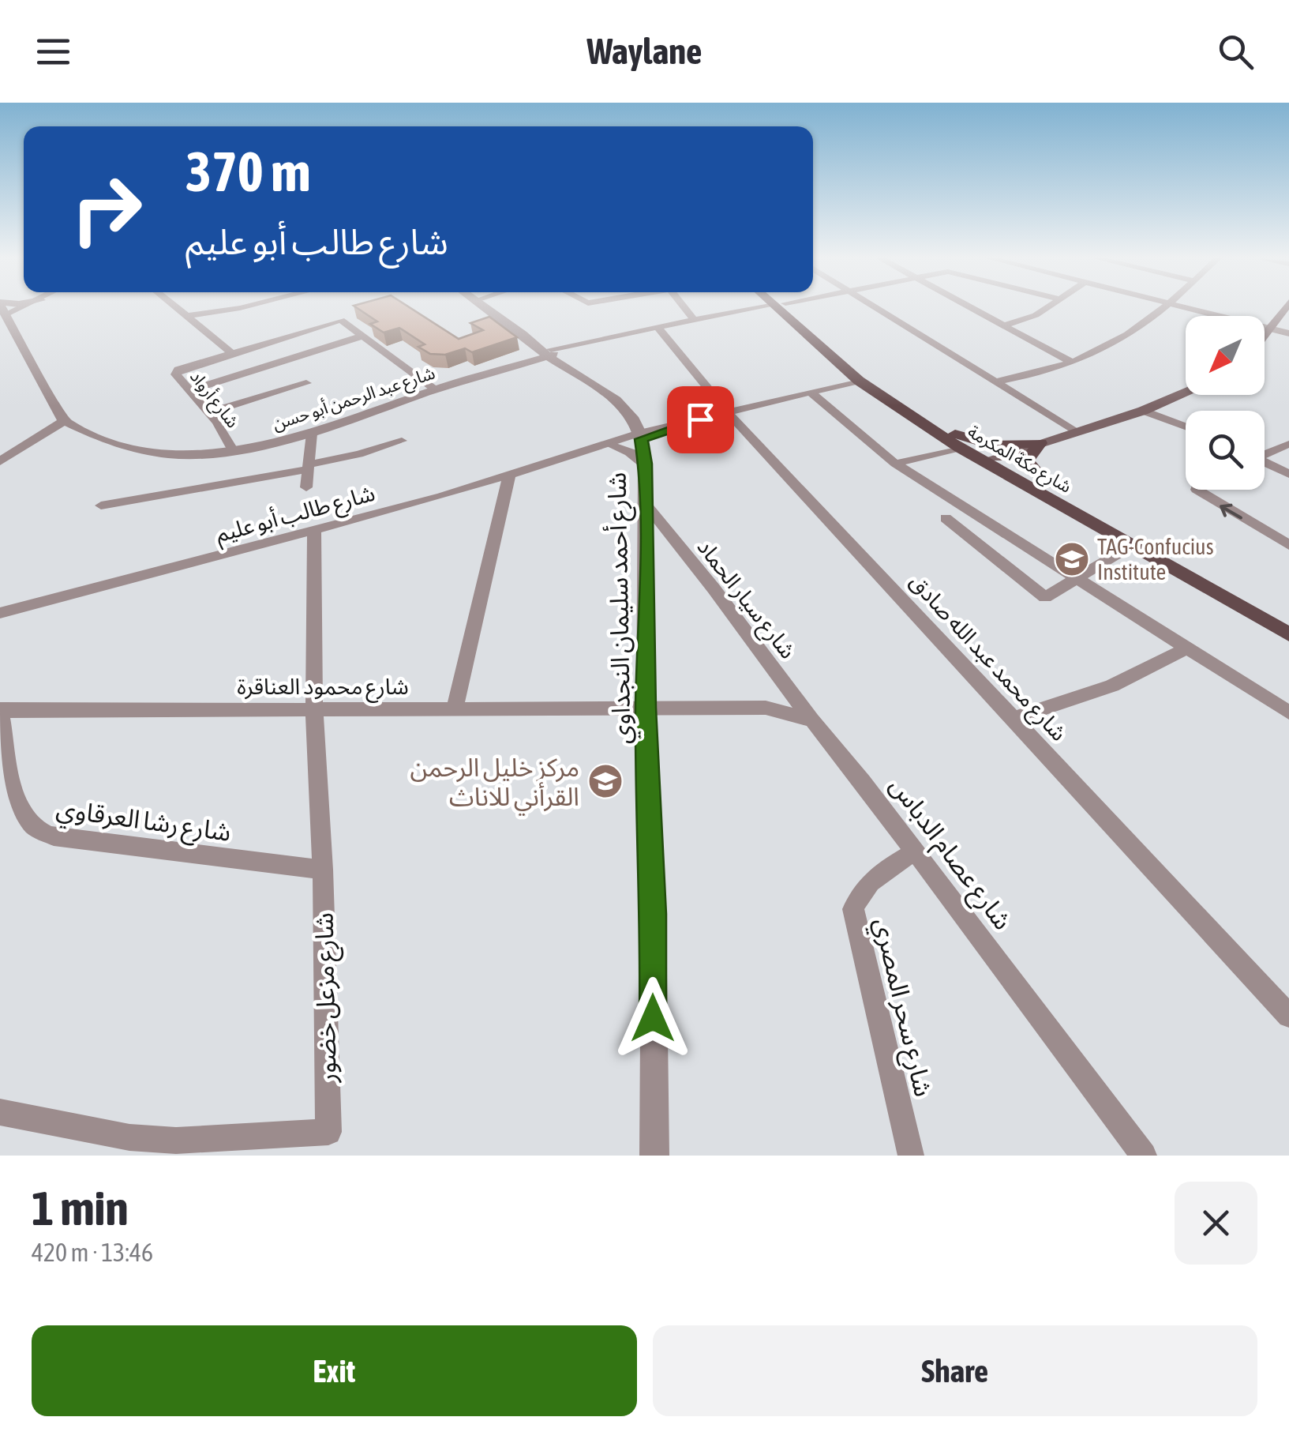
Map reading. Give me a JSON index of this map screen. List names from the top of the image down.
{
  "streets": {
    "main road": ["شارع مكة المكرمة"],
    "street": [
      "شارع عبد الرحمن أبو حسن",
      "شارع أرواد",
      "شارع طالب أبو عليم",
      "شارع سيار الحماد",
      "شارع أحمد سليمان النجداوي",
      "شارع محمد عبد الله صادق",
      "شارع محمود العناقرة",
      "شارع رشا العرقاوي",
      "شارع عصام الدباس",
      "شارع مزعل خضور",
      "شارع سحر المصري"
    ]
  },
  "crossings": [
    ["شارع عبد الرحمن أبو حسن", "شارع أرواد"],
    ["شارع مكة المكرمة", "شارع طالب أبو عليم"],
    ["شارع طالب أبو عليم", "شارع أحمد سليمان النجداوي"],
    ["شارع طالب أبو عليم", "شارع محمد عبد الله صادق"],
    ["شارع طالب أبو عليم", "شارع مزعل خضور"],
    ["شارع سيار الحماد", "شارع أحمد سليمان النجداوي"],
    ["شارع سيار الحماد", "شارع عصام الدباس"],
    ["شارع أحمد سليمان النجداوي", "شارع محمود العناقرة"],
    ["شارع محمود العناقرة", "شارع رشا العرقاوي"],
    ["شارع محمود العناقرة", "شارع مزعل خضور"],
    ["شارع رشا العرقاوي", "شارع مزعل خضور"],
    ["شارع عصام الدباس", "شارع سحر المصري"]
  ],
  "places": {
    "school or university": ["TAG-Confucius Institute", "مركز خليل الرحمن القرأني للاناث"]
  },
  "north": "bottom left",
  "page": {
    "header": "Waylane",
    "turn": ["370 m", "شارع طالب أبو عليم"],
    "heading": ["1 min", "420 m · 13:46"],
    "buttons": ["Exit", "Share"]
  }
}
